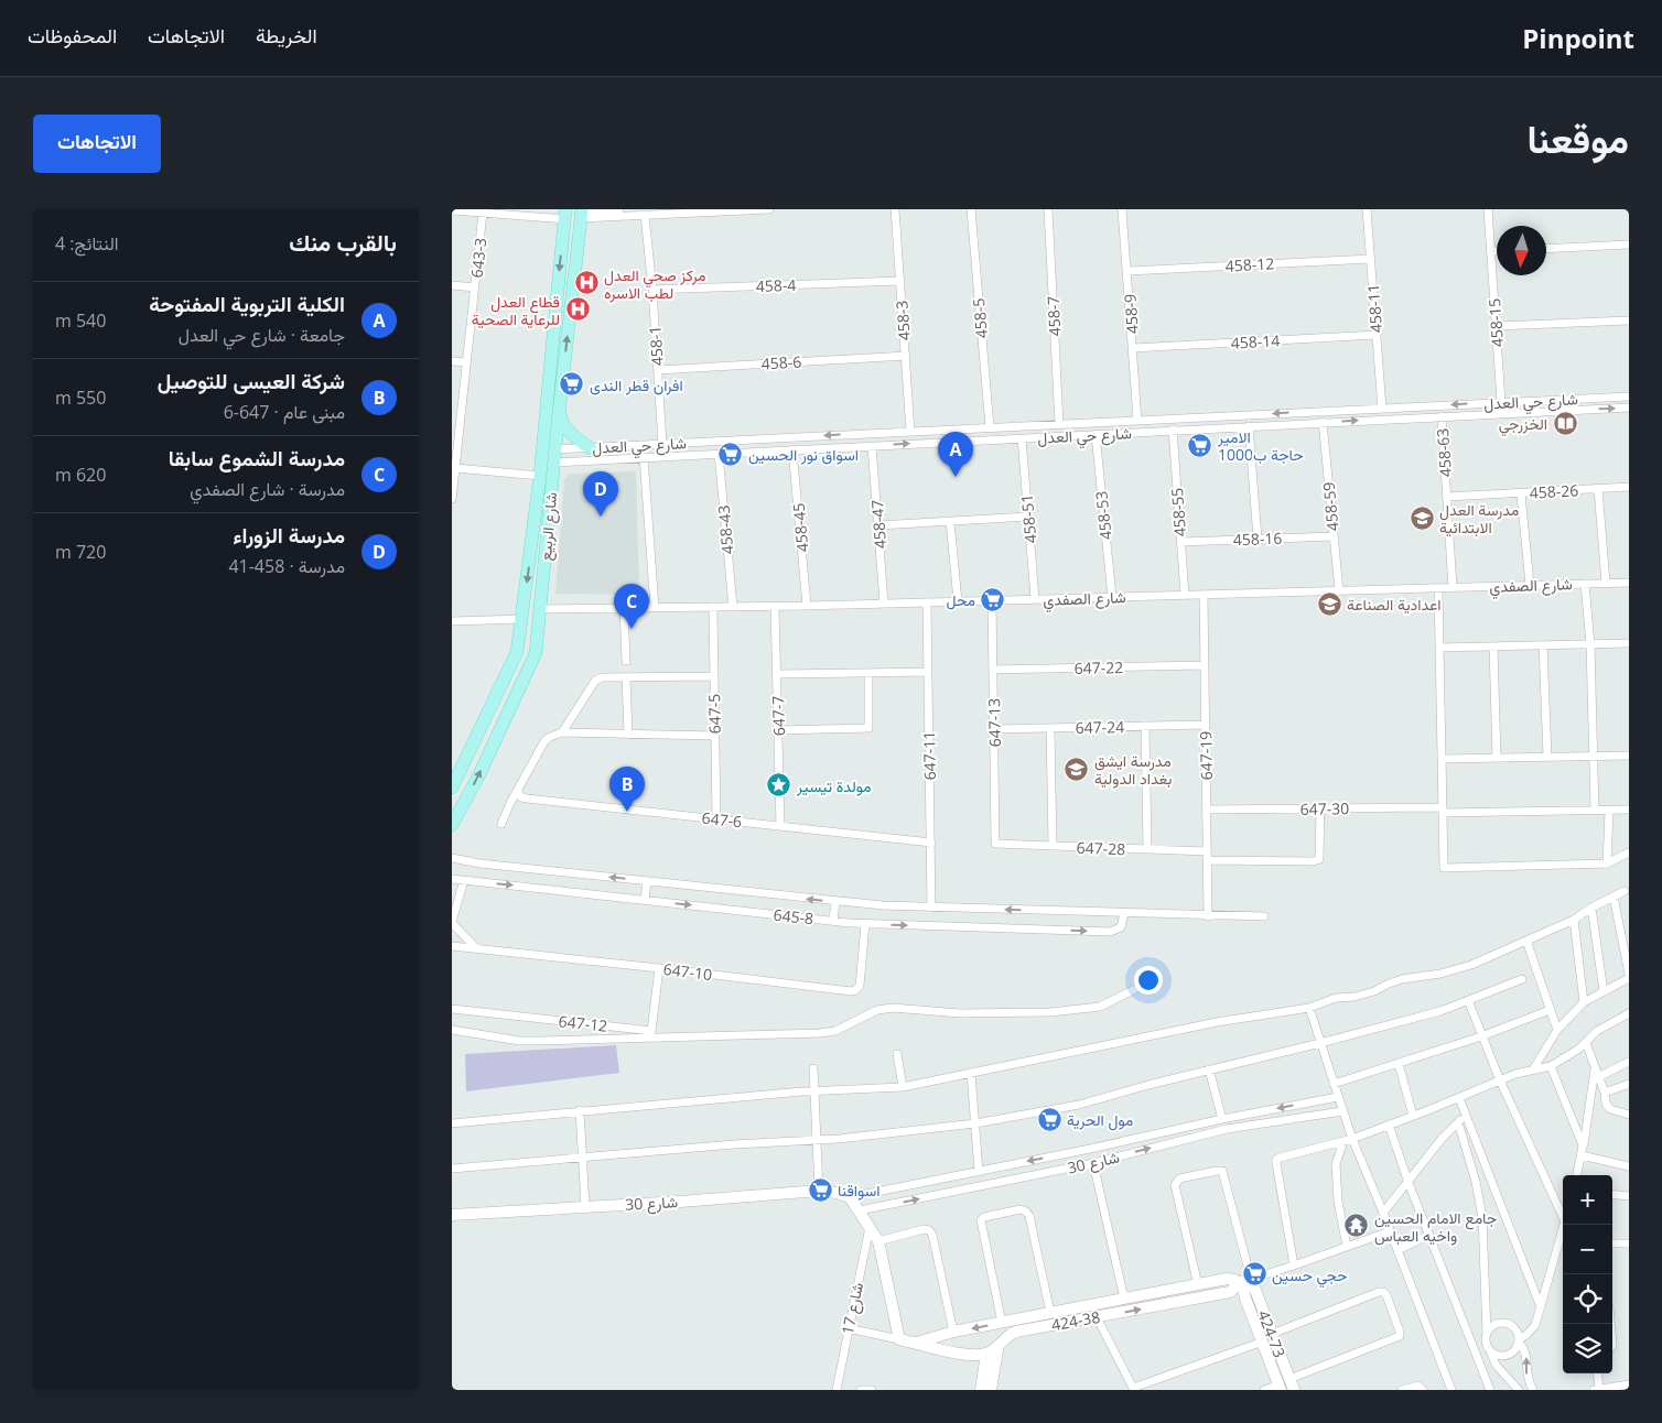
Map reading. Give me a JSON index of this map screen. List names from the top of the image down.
{
  "streets": {
    "main road": ["شارع الربيع"],
    "street": [
      "643-3",
      "458-12",
      "458-4",
      "458-11",
      "458-9",
      "458-7",
      "458-5",
      "458-3",
      "458-15",
      "458-14",
      "458-1",
      "458-6",
      "شارع حي العدل",
      "458-63",
      "458-26",
      "458-59",
      "458-55",
      "458-53",
      "458-51",
      "458-47",
      "458-45",
      "458-43",
      "458-16",
      "شارع الصفدي",
      "647-22",
      "647-5",
      "647-7",
      "647-13",
      "647-24",
      "647-11",
      "647-19",
      "647-30",
      "647-6",
      "647-28",
      "645-8",
      "647-10",
      "647-12",
      "شارع 30",
      "شارع 17",
      "424-38",
      "424-73"
    ]
  },
  "crossings": [
    ["643-3", "شارع حي العدل"],
    ["458-12", "458-11"],
    ["458-12", "458-9"],
    ["458-4", "458-3"],
    ["458-4", "458-1"],
    ["458-11", "458-14"],
    ["458-11", "شارع حي العدل"],
    ["458-9", "458-14"],
    ["458-9", "شارع حي العدل"],
    ["458-7", "شارع حي العدل"],
    ["458-5", "شارع حي العدل"],
    ["458-3", "458-6"],
    ["458-3", "شارع حي العدل"],
    ["458-15", "شارع حي العدل"],
    ["458-1", "458-6"],
    ["458-1", "شارع حي العدل"],
    ["شارع حي العدل", "458-63"],
    ["شارع حي العدل", "458-59"],
    ["شارع حي العدل", "458-55"],
    ["شارع حي العدل", "458-53"],
    ["شارع حي العدل", "458-51"],
    ["شارع حي العدل", "458-47"],
    ["شارع حي العدل", "شارع الربيع"],
    ["شارع حي العدل", "458-45"],
    ["شارع حي العدل", "458-43"],
    ["458-63", "458-26"],
    ["458-63", "شارع الصفدي"],
    ["458-59", "458-16"],
    ["458-59", "شارع الصفدي"],
    ["458-55", "458-16"],
    ["458-55", "شارع الصفدي"],
    ["458-53", "شارع الصفدي"],
    ["458-51", "شارع الصفدي"],
    ["458-47", "شارع الصفدي"],
    ["شارع الربيع", "شارع الصفدي"],
    ["458-45", "شارع الصفدي"],
    ["458-43", "شارع الصفدي"],
    ["شارع الصفدي", "647-5"],
    ["شارع الصفدي", "647-7"],
    ["شارع الصفدي", "647-13"],
    ["شارع الصفدي", "647-11"],
    ["شارع الصفدي", "647-19"],
    ["647-22", "647-13"],
    ["647-22", "647-19"],
    ["647-5", "647-6"],
    ["647-7", "647-6"],
    ["647-13", "647-24"],
    ["647-13", "647-28"],
    ["647-24", "647-19"],
    ["647-11", "647-6"],
    ["647-11", "645-8"],
    ["647-19", "647-30"],
    ["647-19", "647-28"],
    ["647-19", "645-8"],
    ["647-30", "647-28"],
    ["645-8", "647-10"],
    ["647-10", "647-12"],
    ["شارع 17", "424-38"],
    ["424-38", "424-73"]
  ],
  "places": {
    "hospital": ["مركز صحي العدل لطب الاسره", "قطاع العدل للرعاية الصحية"],
    "supermarket": [
      "افران قطر الندى",
      "الامير حاجة ب1000",
      "اسواق نور الحسين",
      "محل",
      "مول الحرية",
      "اسواقنا",
      "حجي حسين"
    ],
    "library": ["الخزرجي"],
    "school or university": ["مدرسة العدل الابتدائية", "اعدادية الصناعة", "مدرسة ايشق بغداد الدولية"],
    "place": ["مولدة تيسير"],
    "temple": ["جامع الامام الحسين واخيه العباس"]
  },
  "north": "bottom",
  "page": {
    "header": "Pinpoint",
    "nav": ["الخريطة", "الاتجاهات", "المحفوظات"],
    "title": "موقعنا",
    "buttons": "الاتجاهات",
    "heading": ["بالقرب منك", "النتائج: 4"],
    "list": [
      {
        "mark": "A",
        "name": "الكلية التربوية المفتوحة",
        "note": "جامعة · شارع حي العدل",
        "value": "540 m"
      },
      {
        "mark": "B",
        "name": "شركة العيسى للتوصيل",
        "note": "مبنى عام · 647-6",
        "value": "550 m"
      },
      {
        "mark": "C",
        "name": "مدرسة الشموع سابقا",
        "note": "مدرسة · شارع الصفدي",
        "value": "620 m"
      },
      {
        "mark": "D",
        "name": "مدرسة الزوراء",
        "note": "مدرسة · 458-41",
        "value": "720 m"
      }
    ],
    "pins": [
      "A",
      "D",
      "C",
      "B"
    ],
    "map_buttons": ["+", "−"]
  }
}
